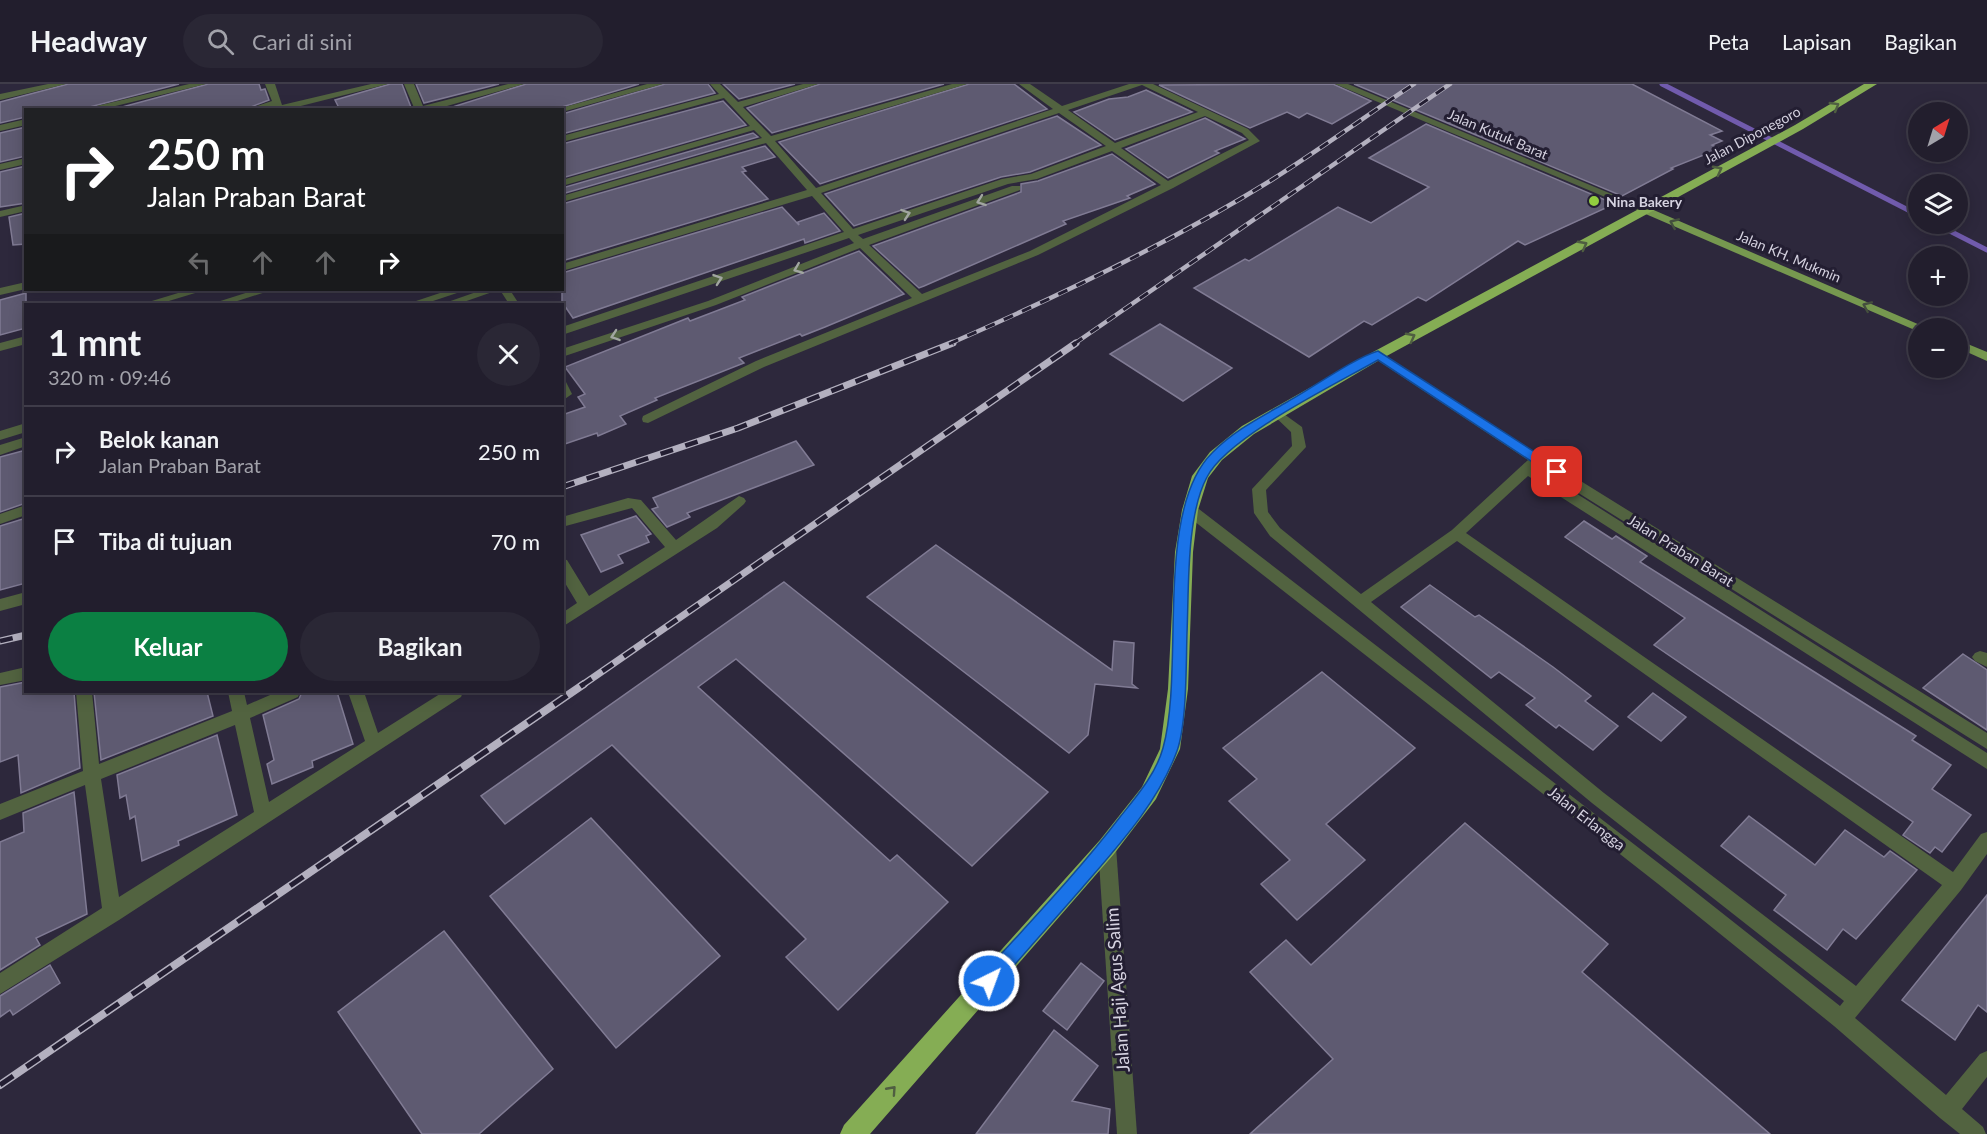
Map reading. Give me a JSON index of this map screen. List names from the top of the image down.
{
  "streets": {
    "highway": ["Jalan Diponegoro"],
    "main road": ["Jalan KH. Mukmin"],
    "street": [
      "Jalan Kutuk Barat",
      "Jalan Praban Barat",
      "Jalan Erlangga",
      "Jalan Haji Agus Salim"
    ]
  },
  "crossings": [
    ["Jalan Kutuk Barat", "Jalan Diponegoro"],
    ["Jalan Kutuk Barat", "Jalan KH. Mukmin"],
    ["Jalan Diponegoro", "Jalan KH. Mukmin"],
    ["Jalan Diponegoro", "Jalan Praban Barat"],
    ["Jalan Diponegoro", "Jalan Erlangga"],
    ["Jalan Diponegoro", "Jalan Haji Agus Salim"]
  ],
  "one_way": ["Jalan Diponegoro", "Jalan KH. Mukmin"],
  "places": ["Nina Bakery"],
  "north": "top right",
  "page": {
    "header": "Headway",
    "search": "Cari di sini",
    "nav": ["Peta", "Lapisan", "Bagikan"],
    "map_buttons": ["+", "−"],
    "turn": ["250 m", "Jalan Praban Barat"],
    "heading": ["1 mnt", "320 m · 09:46"],
    "list": [
      {
        "name": "Belok kanan",
        "note": "Jalan Praban Barat",
        "value": "250 m"
      },
      {
        "name": "Tiba di tujuan",
        "value": "70 m"
      }
    ],
    "buttons": ["Keluar", "Bagikan"]
  }
}
